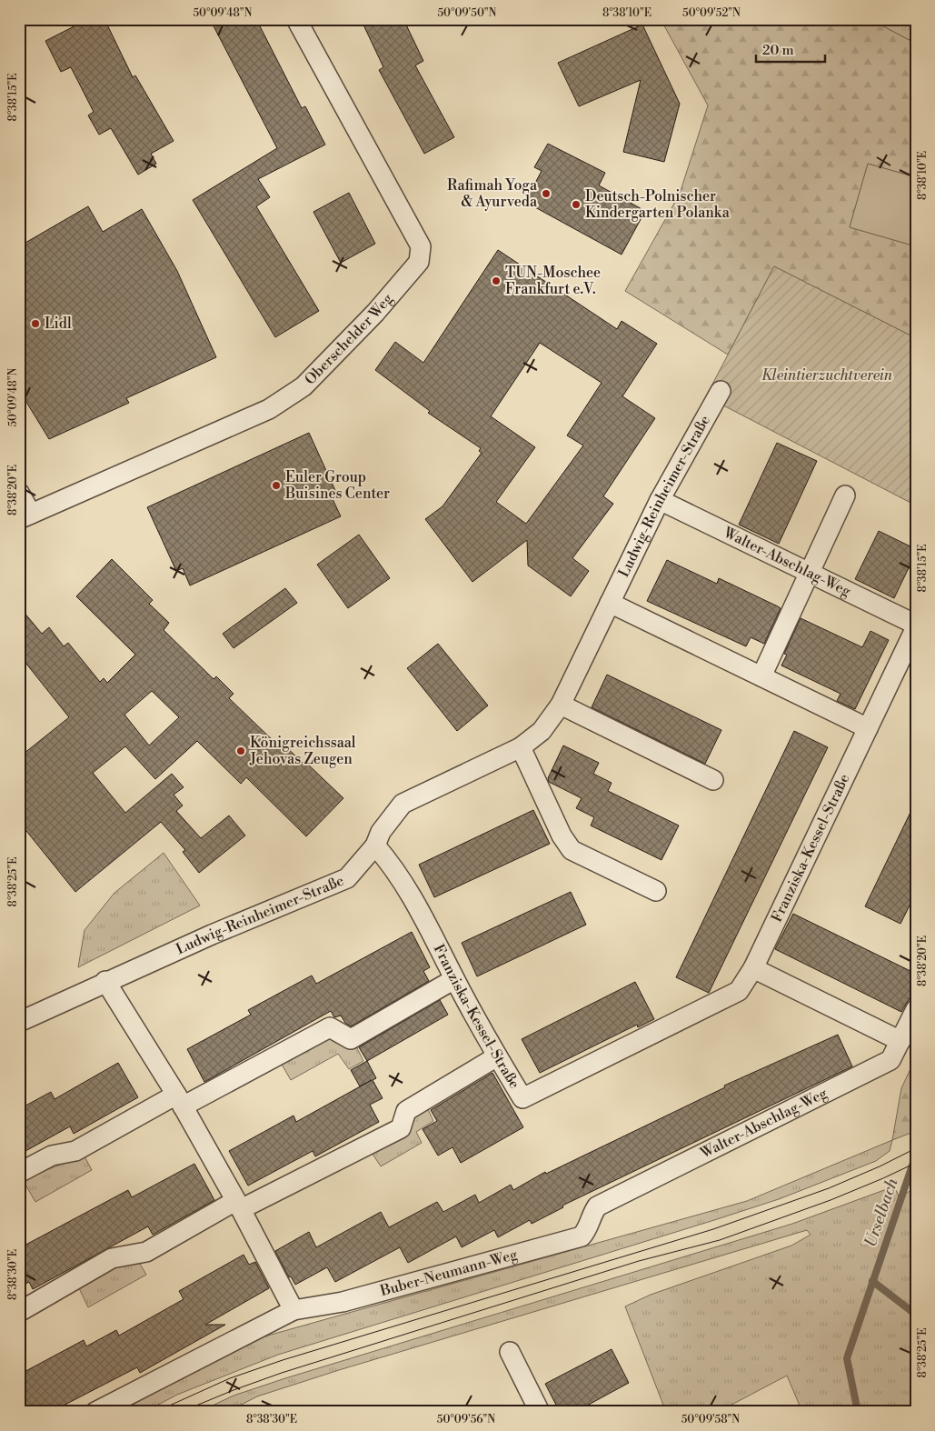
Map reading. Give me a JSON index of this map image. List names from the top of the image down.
{
  "streets": {
    "street": [
      "Oberschelder Weg",
      "Ludwig-Reinheimer-Straße",
      "Walter-Abschlag-Weg",
      "Franziska-Kessel-Straße",
      "Buber-Neumann-Weg"
    ]
  },
  "crossings": [
    ["Ludwig-Reinheimer-Straße", "Walter-Abschlag-Weg"],
    ["Ludwig-Reinheimer-Straße", "Franziska-Kessel-Straße"],
    ["Walter-Abschlag-Weg", "Franziska-Kessel-Straße"],
    ["Walter-Abschlag-Weg", "Buber-Neumann-Weg"]
  ],
  "water": ["Urselbach"],
  "parks": ["Kleintierzuchtverein"],
  "places": [
    "Rafimah Yoga & Ayurveda",
    "Deutsch-Polnischer Kindergarten Polanka",
    "TUN-Moschee Frankfurt e.V.",
    "Lidl",
    "Euler Group Buisines Center",
    "Königreichssaal Jehovas Zeugen"
  ],
  "scale_bar": "20 m",
  "coordinates": [
    "50°09'48\"N",
    "50°09'50\"N",
    "8°38'10\"E",
    "50°09'52\"N",
    "8°38'15\"E",
    "8°38'20\"E",
    "8°38'25\"E",
    "8°38'30\"E",
    "50°09'56\"N",
    "50°09'58\"N"
  ]
}
